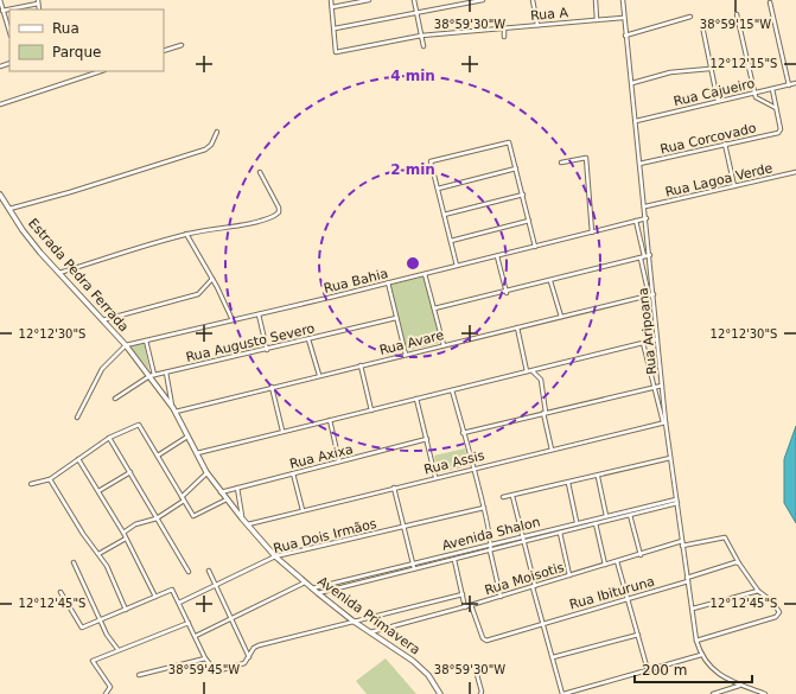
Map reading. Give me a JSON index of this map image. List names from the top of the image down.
{
  "streets": {
    "street": [
      "Rua A",
      "Rua Cajueiro",
      "Rua Corcovado",
      "Rua Lagoa Verde",
      "Estrada Pedra Ferrada",
      "Rua Bahia",
      "Rua Aripoana",
      "Rua Augusto Severo",
      "Rua Avare",
      "Rua Axixa",
      "Rua Assis",
      "Avenida Shalon",
      "Rua Dois Irmãos",
      "Rua Moisotis",
      "Rua Ibituruna",
      "Avenida Primavera"
    ]
  },
  "crossings": [
    ["Rua A", "Rua Aripoana"],
    ["Rua Cajueiro", "Rua Aripoana"],
    ["Rua Corcovado", "Rua Aripoana"],
    ["Rua Lagoa Verde", "Rua Aripoana"],
    ["Estrada Pedra Ferrada", "Rua Bahia"],
    ["Estrada Pedra Ferrada", "Rua Augusto Severo"],
    ["Estrada Pedra Ferrada", "Avenida Primavera"],
    ["Rua Bahia", "Rua Aripoana"],
    ["Rua Aripoana", "Rua Avare"],
    ["Rua Aripoana", "Rua Assis"],
    ["Rua Aripoana", "Avenida Shalon"],
    ["Rua Aripoana", "Rua Moisotis"],
    ["Rua Aripoana", "Rua Ibituruna"],
    ["Rua Augusto Severo", "Avenida Primavera"],
    ["Rua Avare", "Avenida Primavera"],
    ["Rua Axixa", "Avenida Primavera"],
    ["Rua Assis", "Avenida Primavera"],
    ["Avenida Shalon", "Avenida Primavera"],
    ["Rua Dois Irmãos", "Avenida Primavera"],
    ["Rua Moisotis", "Rua Ibituruna"],
    ["Rua Moisotis", "Avenida Primavera"]
  ],
  "legend": ["Rua", "Parque"],
  "scale_bar": "200 m",
  "coordinates": [
    "38°59'30\"W",
    "38°59'15\"W",
    "12°12'15\"S",
    "12°12'30\"S",
    "12°12'45\"S",
    "38°59'45\"W"
  ],
  "rings": ["4 min", "2 min"]
}
